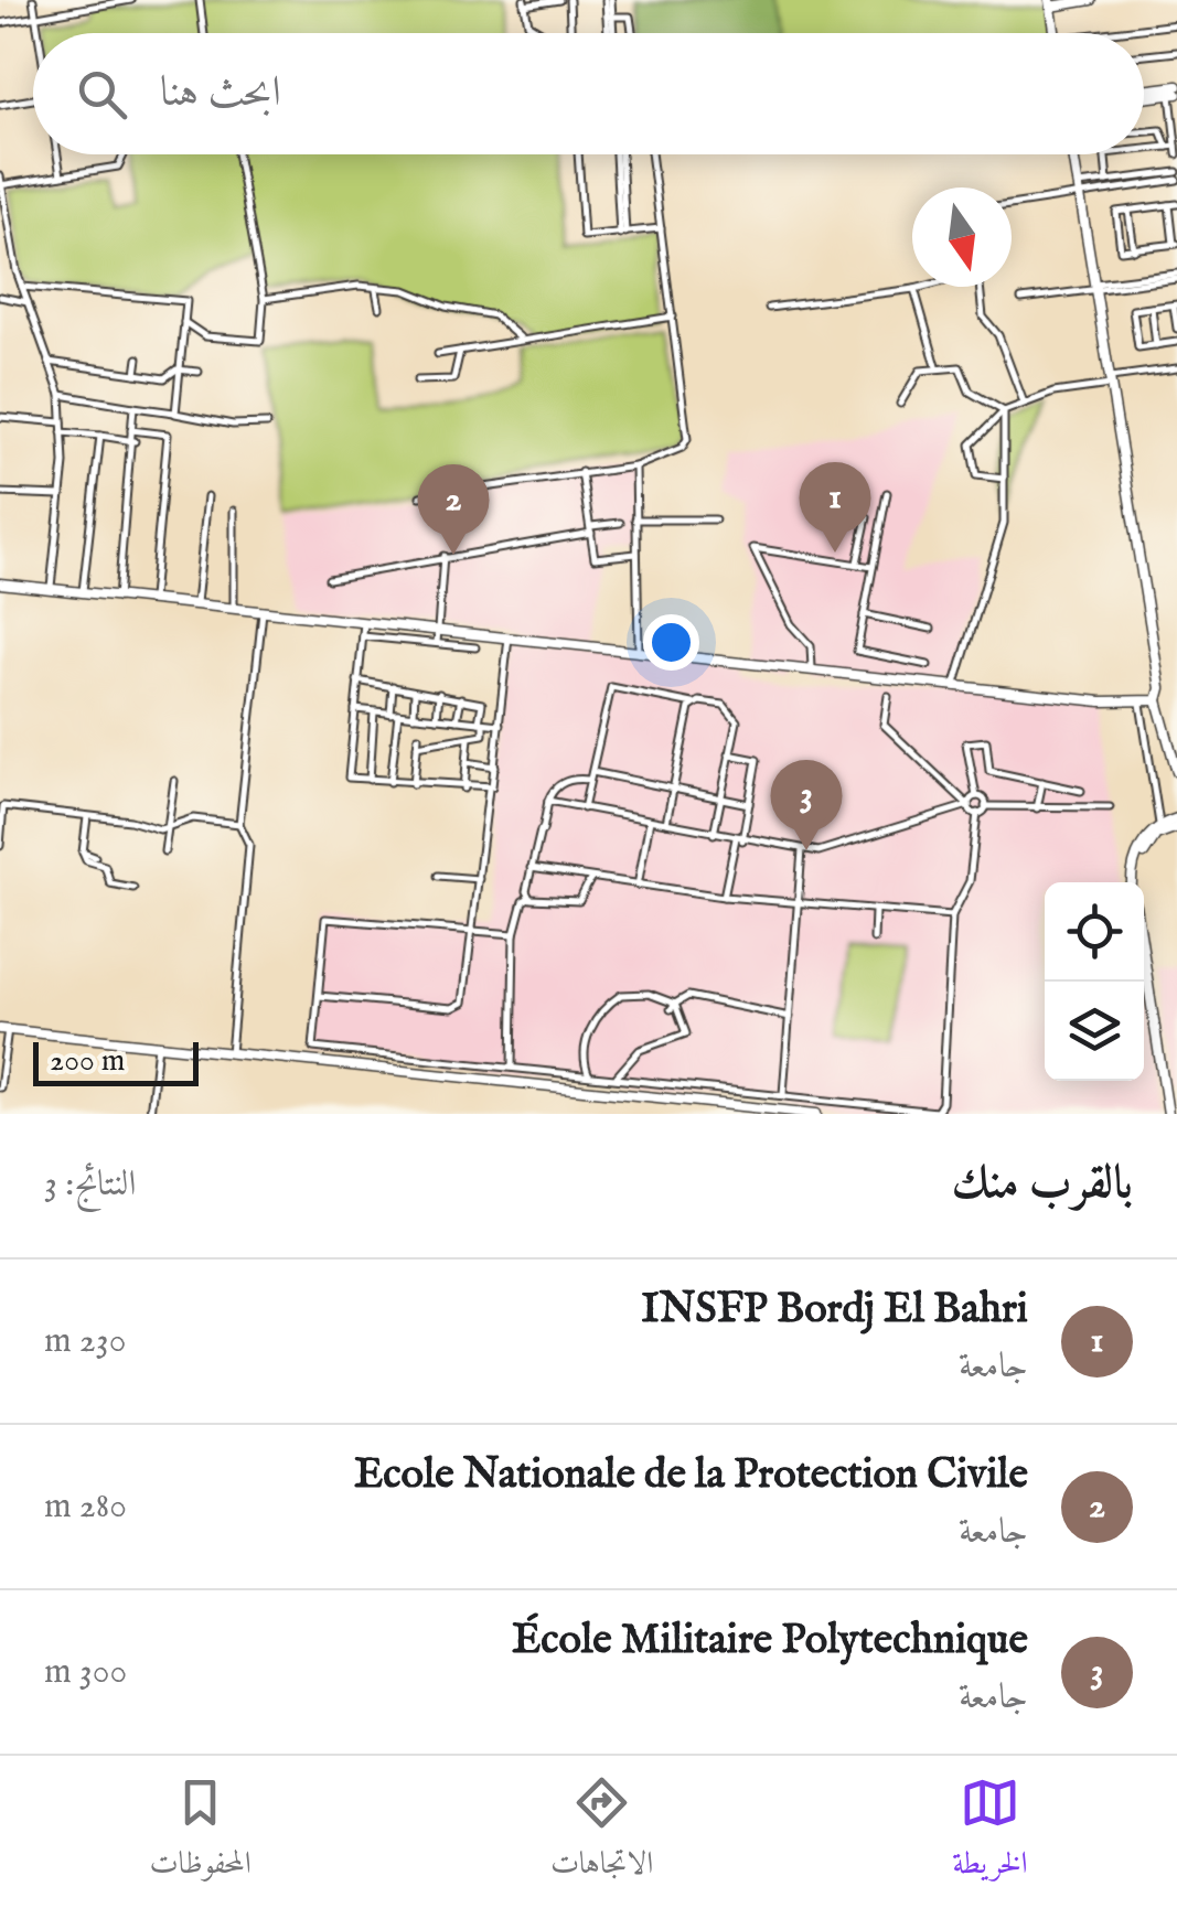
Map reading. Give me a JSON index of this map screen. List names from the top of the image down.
{
  "scale_bar": "200 m",
  "north": "bottom",
  "page": {
    "search": "ابحث هنا",
    "pins": ["1", "2", "3"],
    "scale": "200 m",
    "heading": ["بالقرب منك", "النتائج: 3"],
    "list": [
      {
        "mark": "1",
        "name": "INSFP Bordj El Bahri",
        "note": "جامعة",
        "value": "230 m"
      },
      {
        "mark": "2",
        "name": "Ecole Nationale de la Protection Civile",
        "note": "جامعة",
        "value": "280 m"
      },
      {
        "mark": "3",
        "name": "École Militaire Polytechnique",
        "note": "جامعة",
        "value": "300 m"
      }
    ],
    "nav": ["الخريطة", "الاتجاهات", "المحفوظات"]
  }
}
